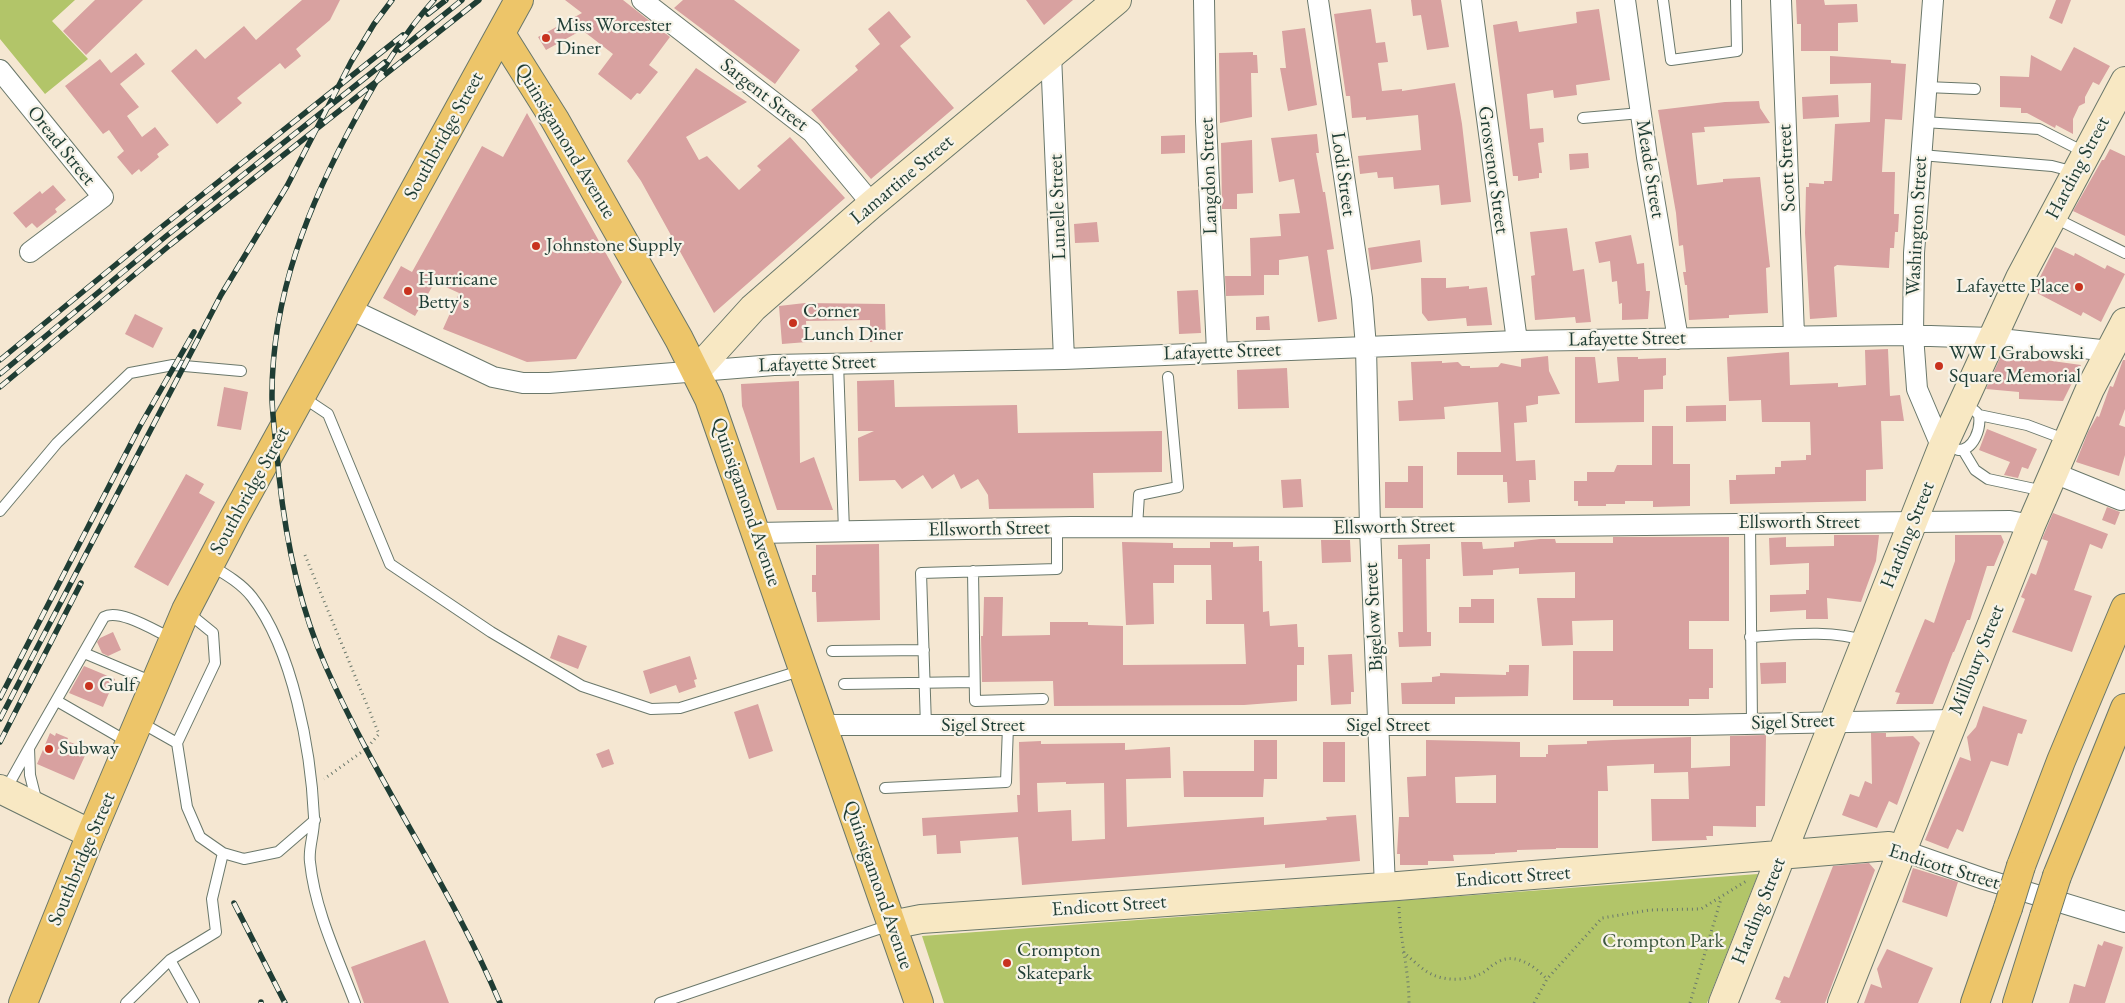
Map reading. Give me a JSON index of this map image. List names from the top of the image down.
{
  "streets": {
    "main road": [
      "Southbridge Street",
      "Quinsigamond Avenue",
      "Harding Street",
      "Lamartine Street",
      "Millbury Street",
      "Endicott Street"
    ],
    "street": [
      "Sargent Street",
      "Oread Street",
      "Scott Street",
      "Meade Street",
      "Grosvenor Street",
      "Lodi Street",
      "Langdon Street",
      "Lunelle Street",
      "Washington Street",
      "Lafayette Street",
      "Ellsworth Street",
      "Bigelow Street",
      "Sigel Street"
    ]
  },
  "crossings": [
    ["Sargent Street", "Lamartine Street"],
    ["Southbridge Street", "Quinsigamond Avenue"],
    ["Southbridge Street", "Lafayette Street"],
    ["Quinsigamond Avenue", "Lamartine Street"],
    ["Quinsigamond Avenue", "Lafayette Street"],
    ["Quinsigamond Avenue", "Ellsworth Street"],
    ["Quinsigamond Avenue", "Sigel Street"],
    ["Quinsigamond Avenue", "Endicott Street"],
    ["Scott Street", "Lafayette Street"],
    ["Harding Street", "Washington Street"],
    ["Harding Street", "Lafayette Street"],
    ["Harding Street", "Ellsworth Street"],
    ["Harding Street", "Sigel Street"],
    ["Harding Street", "Endicott Street"],
    ["Meade Street", "Lafayette Street"],
    ["Grosvenor Street", "Lafayette Street"],
    ["Lodi Street", "Lafayette Street"],
    ["Lodi Street", "Bigelow Street"],
    ["Langdon Street", "Lafayette Street"],
    ["Lamartine Street", "Lunelle Street"],
    ["Lamartine Street", "Lafayette Street"],
    ["Lunelle Street", "Lafayette Street"],
    ["Washington Street", "Lafayette Street"],
    ["Lafayette Street", "Bigelow Street"],
    ["Lafayette Street", "Millbury Street"],
    ["Ellsworth Street", "Bigelow Street"],
    ["Ellsworth Street", "Millbury Street"],
    ["Bigelow Street", "Sigel Street"],
    ["Bigelow Street", "Endicott Street"],
    ["Millbury Street", "Sigel Street"],
    ["Millbury Street", "Endicott Street"]
  ],
  "parks": ["Crompton Park"],
  "places": [
    "Miss Worcester Diner",
    "Johnstone Supply",
    "Lafayette Place",
    "Hurricane Betty's",
    "Corner Lunch Diner",
    "WW I Grabowski Square Memorial",
    "Gulf",
    "Subway",
    "Crompton Skatepark"
  ]
}
